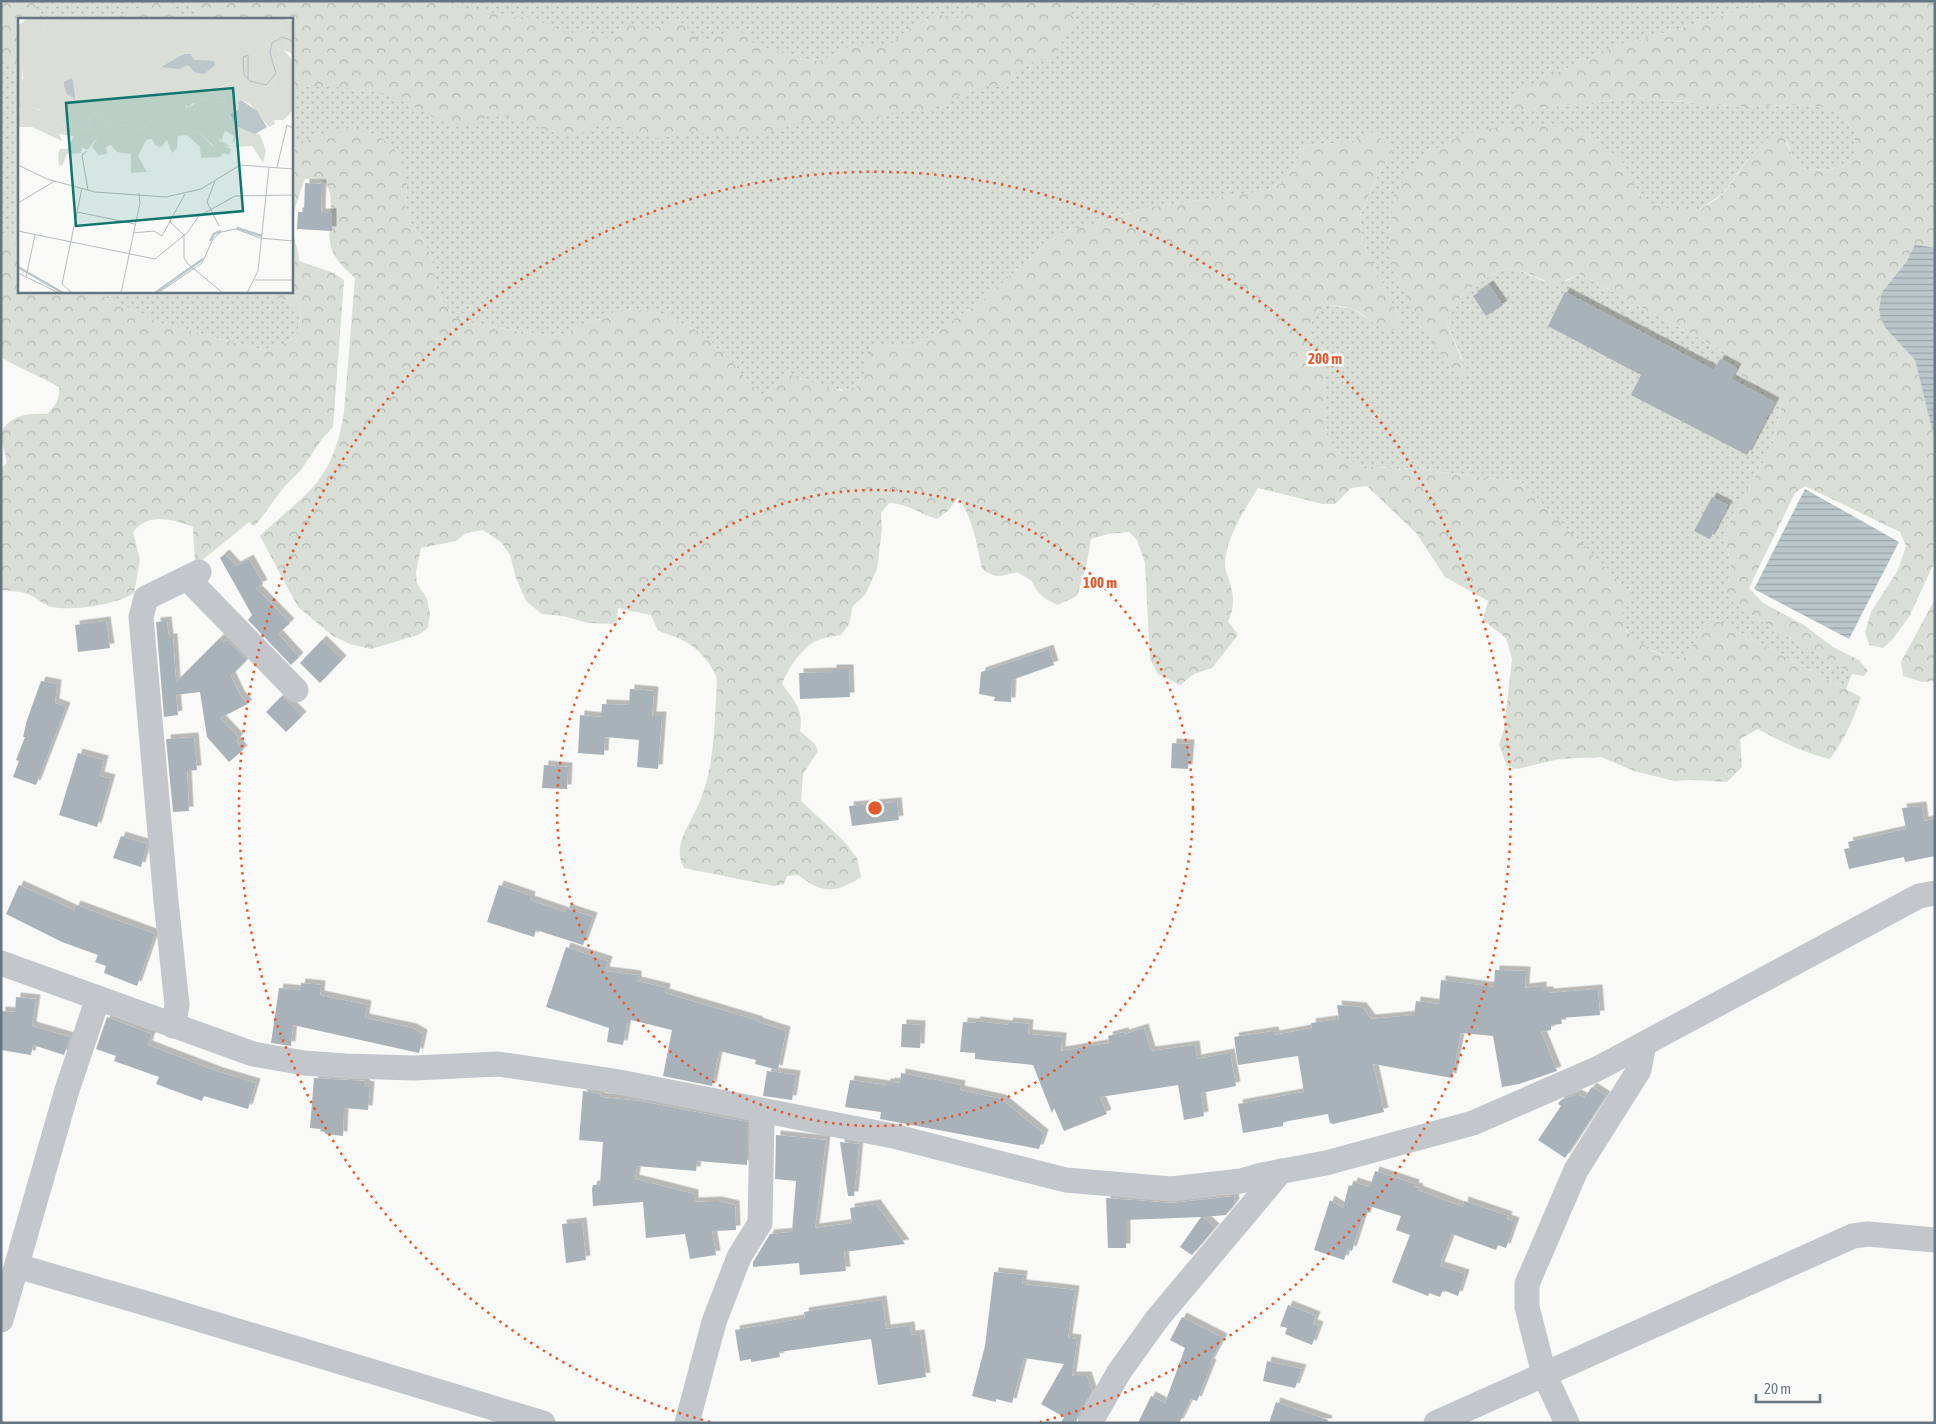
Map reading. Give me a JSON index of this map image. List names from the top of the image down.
{
  "scale_bar": "20 m",
  "rings": ["200 m", "100 m"]
}
